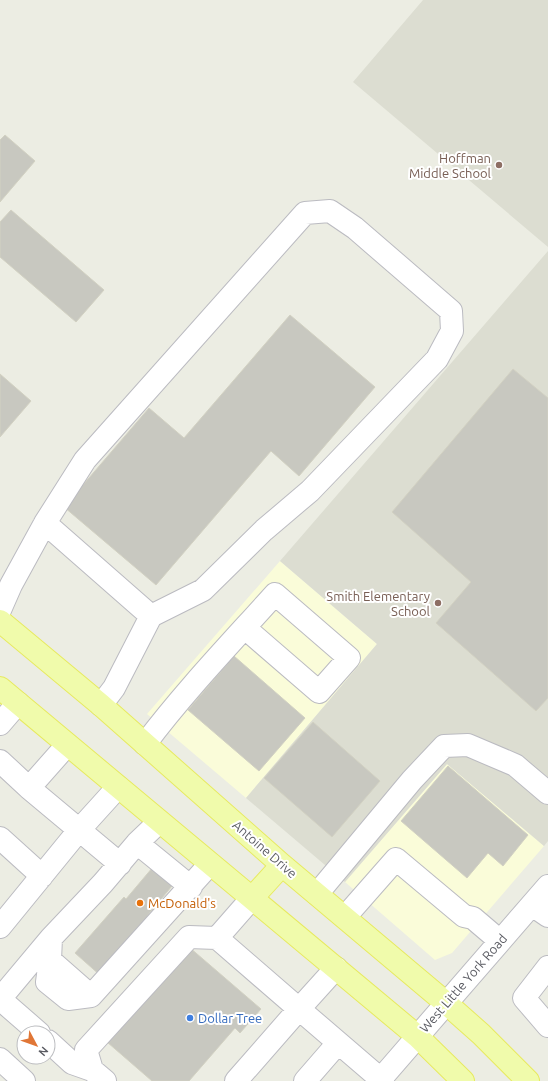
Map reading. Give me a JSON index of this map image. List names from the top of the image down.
{
  "streets": {
    "main road": ["Antoine Drive"],
    "street": ["West Little York Road"]
  },
  "crossings": [
    ["Antoine Drive", "West Little York Road"]
  ],
  "places": [
    "Hoffman Middle School",
    "Smith Elementary School",
    "McDonald's",
    "Dollar Tree"
  ],
  "north": "bottom right"
}
